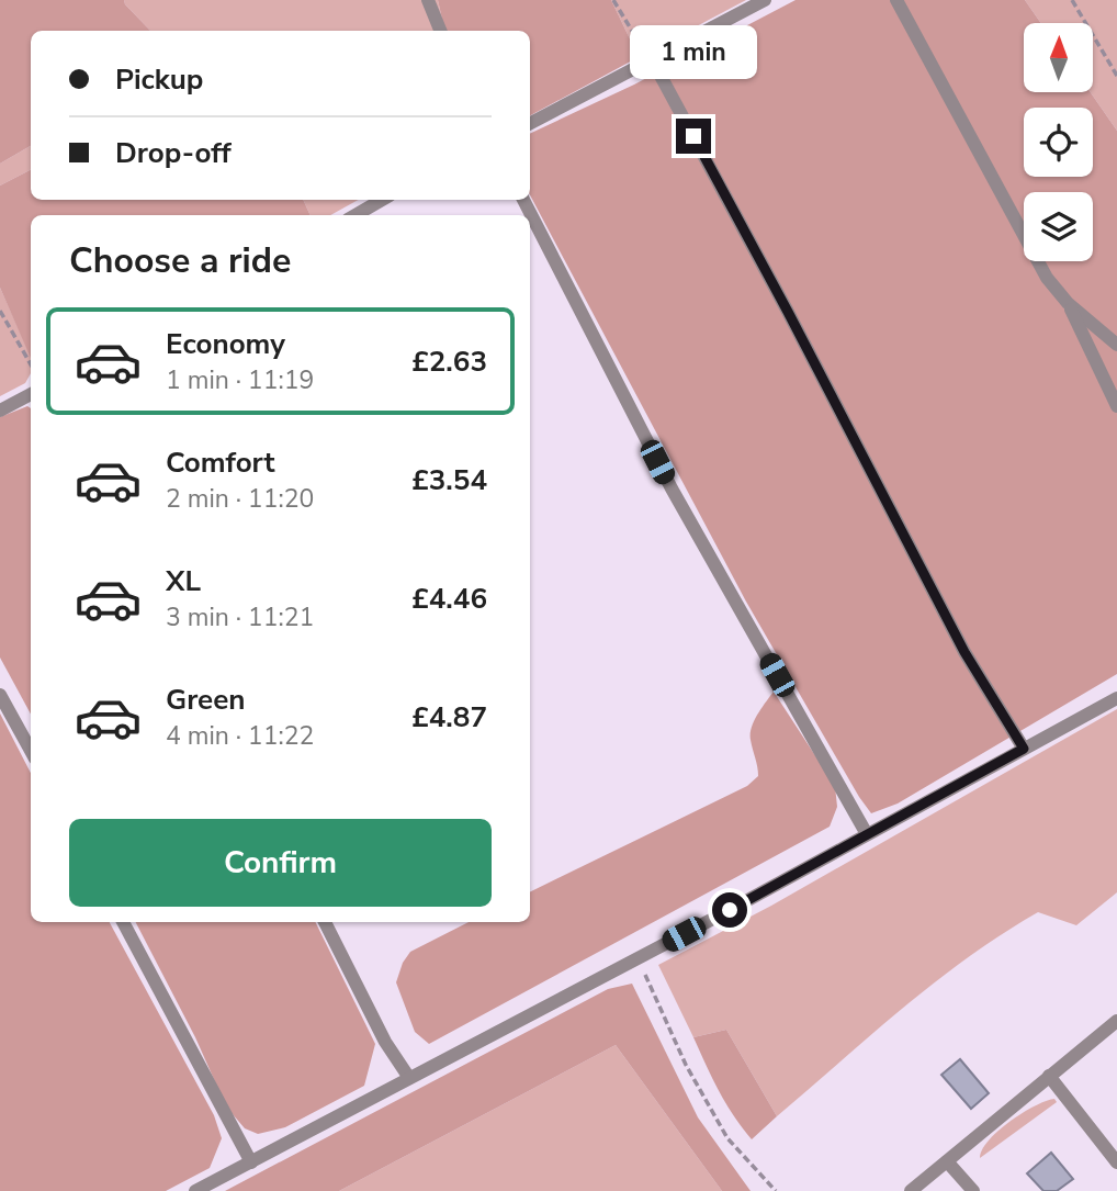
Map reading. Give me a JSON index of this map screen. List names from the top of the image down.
{
  "north": "top",
  "page": {
    "bubble": "1 min",
    "banner": ["Pickup", "Drop-off"],
    "heading": "Choose a ride",
    "list": [
      {
        "name": "Economy",
        "note": "1 min · 11:19",
        "value": "£2.63"
      },
      {
        "name": "Comfort",
        "note": "2 min · 11:20",
        "value": "£3.54"
      },
      {
        "name": "XL",
        "note": "3 min · 11:21",
        "value": "£4.46"
      },
      {
        "name": "Green",
        "note": "4 min · 11:22",
        "value": "£4.87"
      }
    ],
    "buttons": "Confirm"
  }
}
